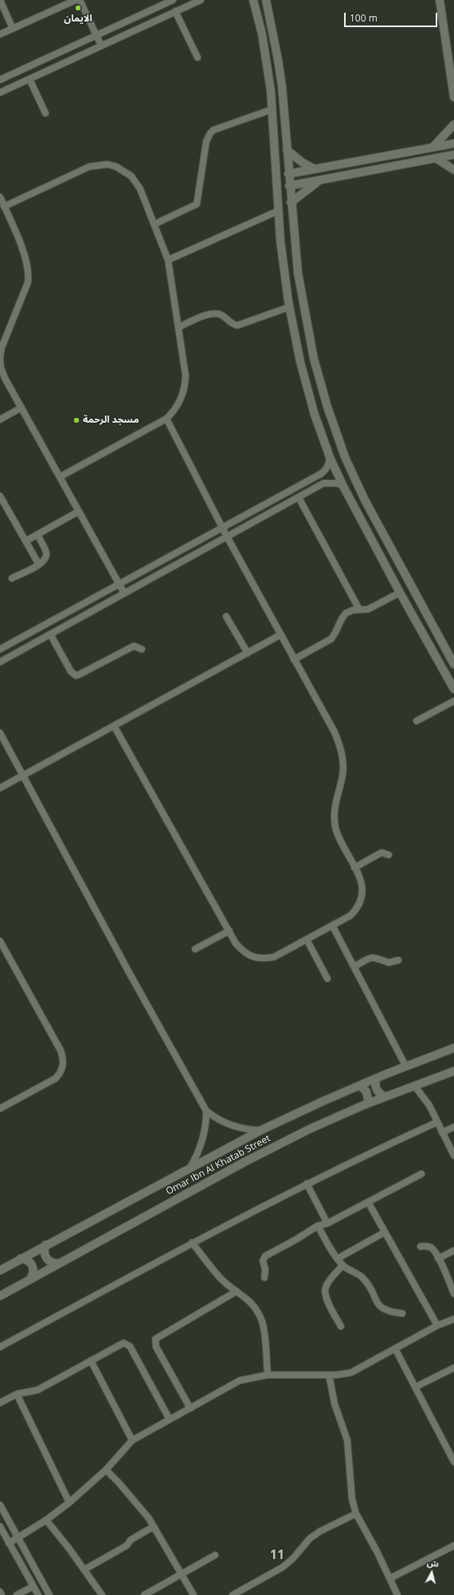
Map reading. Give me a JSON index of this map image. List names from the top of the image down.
{
  "streets": {
    "street": ["Omar Ibn Al Khatab Street"]
  },
  "districts": ["11"],
  "places": ["الايمان", "مسجد الرحمة"],
  "scale_bar": "100 m",
  "north": "top"
}
